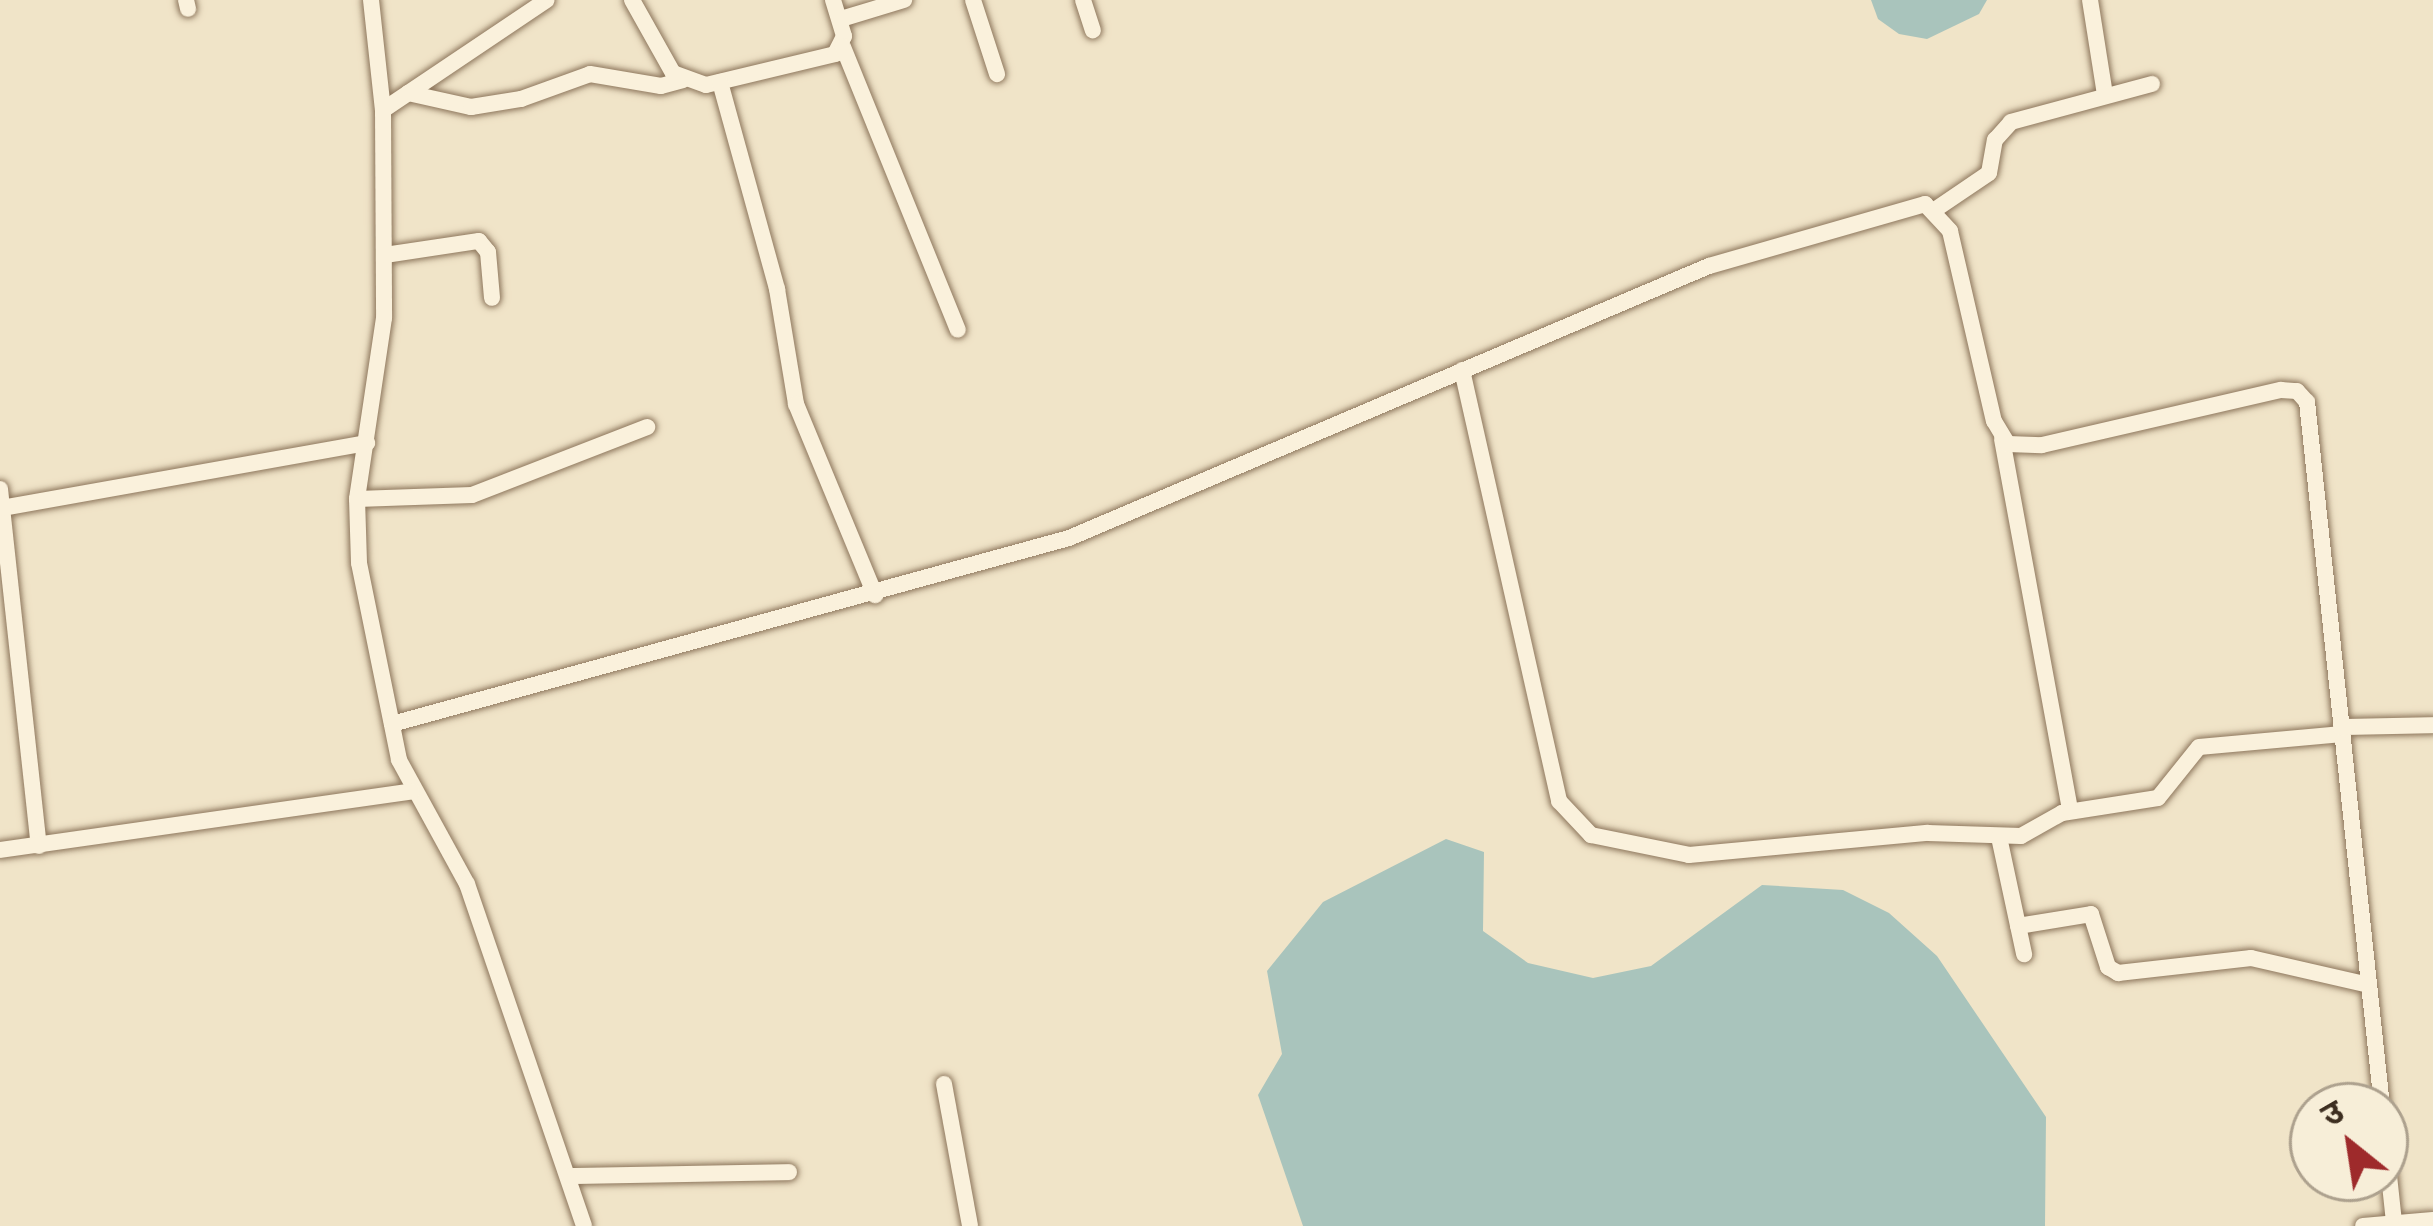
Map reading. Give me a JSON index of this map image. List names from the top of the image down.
{
  "north": "top left"
}
